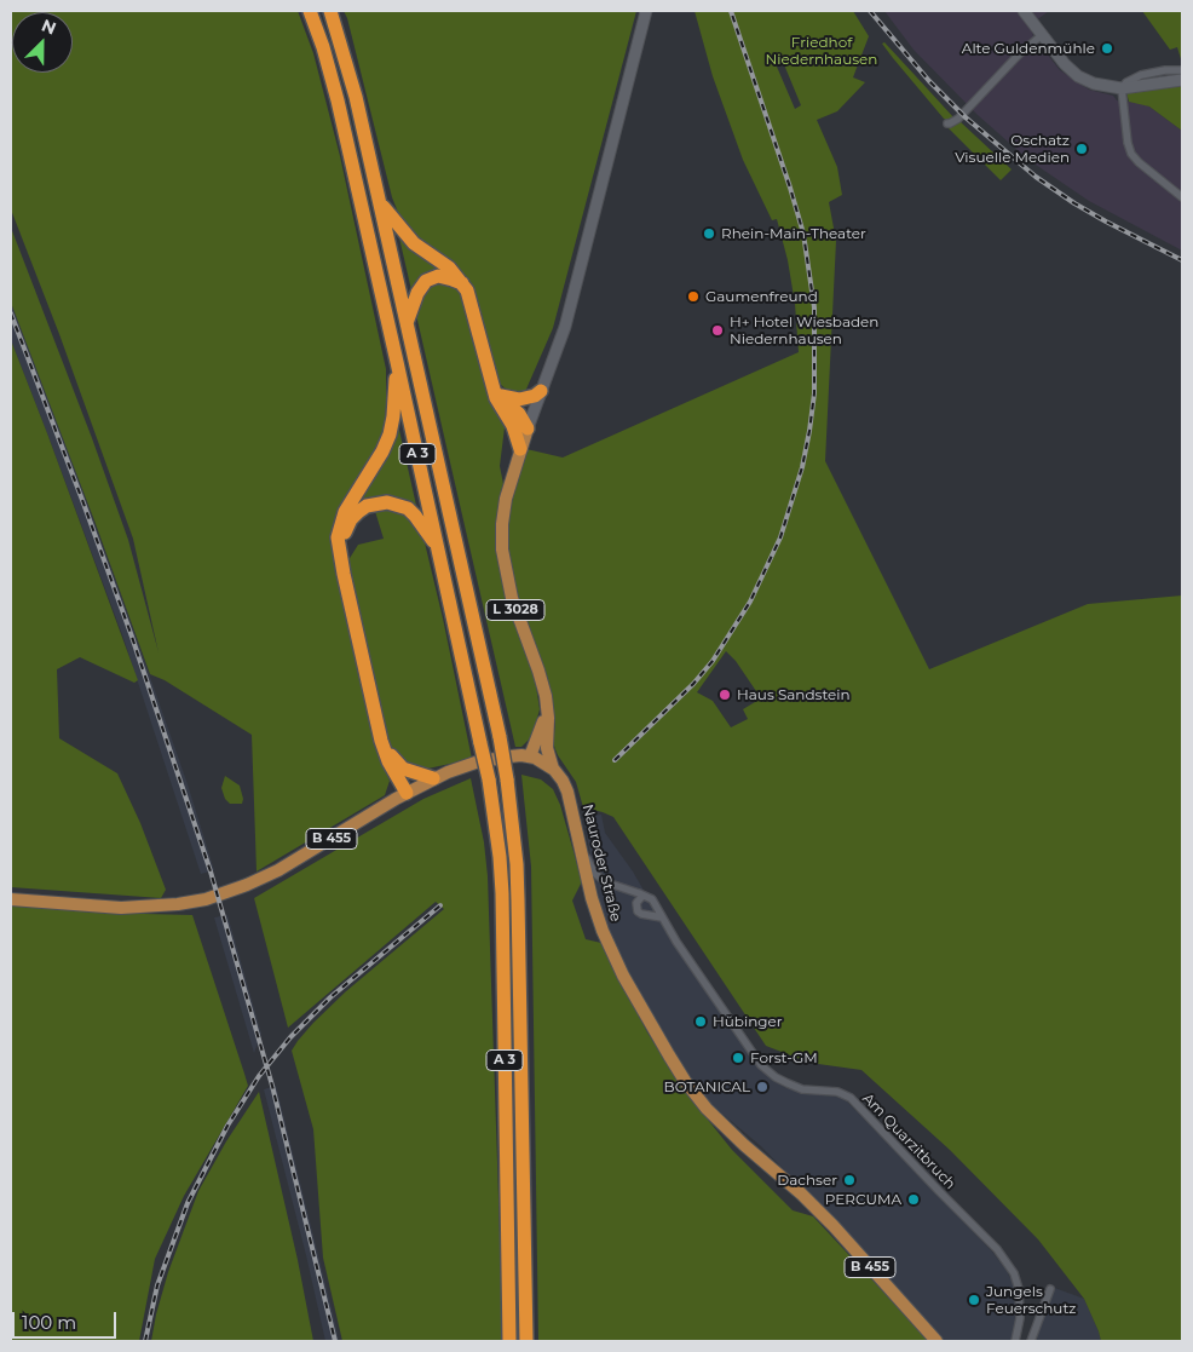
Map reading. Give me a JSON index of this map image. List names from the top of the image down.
{
  "streets": {
    "highway": ["A 3"],
    "main road": ["L 3028", "B 455", "Nauroder Straße"],
    "street": ["Am Quarzitbruch"]
  },
  "crossings": [
    ["L 3028", "B 455"],
    ["L 3028", "Nauroder Straße"],
    ["Nauroder Straße", "Am Quarzitbruch"]
  ],
  "parks": ["Friedhof Niedernhausen"],
  "places": [
    "Alte Guldenmühle",
    "Oschatz Visuelle Medien",
    "Rhein-Main-Theater",
    "Gaumenfreund",
    "H+ Hotel Wiesbaden Niedernhausen",
    "Haus Sandstein",
    "Hübinger",
    "Forst-GM",
    "BOTANICAL",
    "Dachser",
    "PERCUMA",
    "Jungels Feuerschutz"
  ],
  "scale_bar": "100 m",
  "north": "top right"
}
